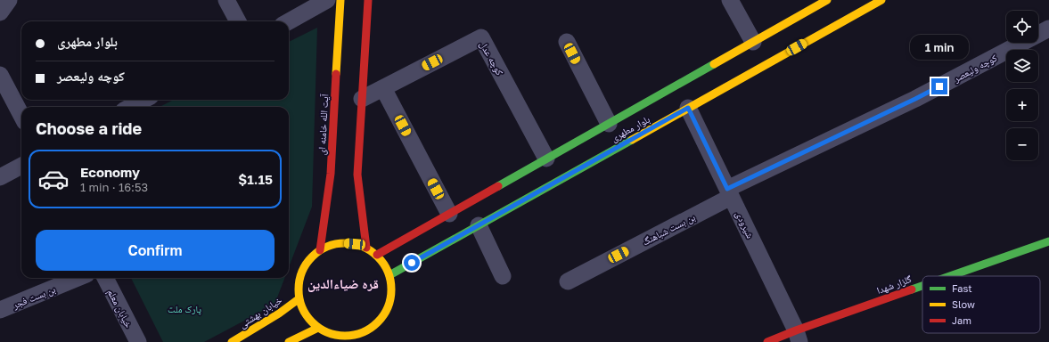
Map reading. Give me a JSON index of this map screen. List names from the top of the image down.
{
  "streets": {
    "street": [
      "کوچه عدل",
      "کوچه ولیعصر",
      "آیت الله خامنه ای",
      "بلوار مطهری",
      "شیرودی",
      "بن بست شباهنگ",
      "گلزار شهدا",
      "بن بست فجر",
      "خیابان معلم",
      "خیابان بهشتی"
    ]
  },
  "crossings": [
    ["کوچه عدل", "بلوار مطهری"],
    ["کوچه ولیعصر", "شیرودی"],
    ["کوچه ولیعصر", "بن بست شباهنگ"],
    ["آیت الله خامنه ای", "بلوار مطهری"],
    ["آیت الله خامنه ای", "خیابان بهشتی"],
    ["بلوار مطهری", "شیرودی"],
    ["بلوار مطهری", "خیابان بهشتی"],
    ["شیرودی", "بن بست شباهنگ"],
    ["شیرودی", "گلزار شهدا"]
  ],
  "districts": ["قره ضیاءالدین"],
  "parks": ["پارک ملت"],
  "legend": ["Fast", "Slow", "Jam"],
  "page": {
    "map_buttons": ["+", "−"],
    "banner": ["بلوار مطهری", "کوچه ولیعصر"],
    "bubble": "1 min",
    "heading": "Choose a ride",
    "list": [
      {
        "name": "Economy",
        "note": "1 min · 16:53",
        "value": "$1.15"
      }
    ],
    "buttons": "Confirm"
  }
}
